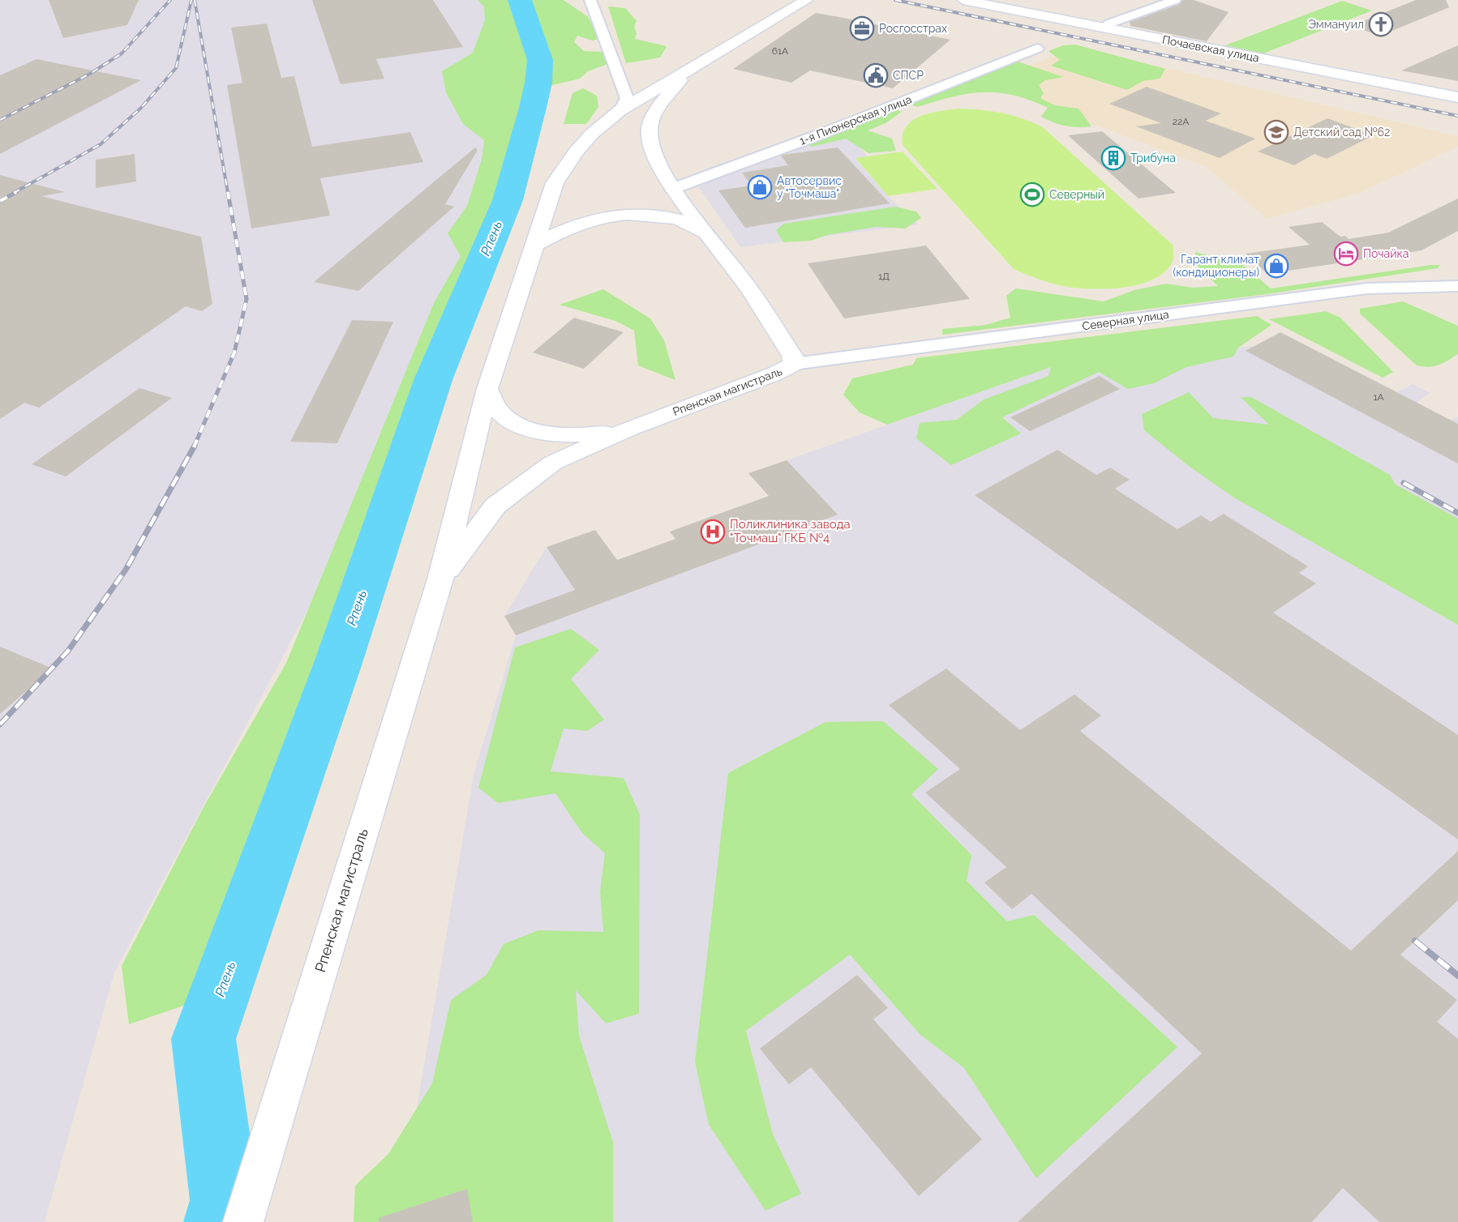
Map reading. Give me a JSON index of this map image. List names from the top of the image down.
{
  "streets": {
    "main road": ["Почаевская улица", "Рпенская магистраль"],
    "street": ["1-я Пионерская улица", "Северная улица"]
  },
  "crossings": [
    ["1-я Пионерская улица", "Рпенская магистраль"],
    ["Северная улица", "Рпенская магистраль"]
  ],
  "water": ["Рпень"],
  "places": {
    "church": ["Эммануил"],
    "office": ["Росгосстрах"],
    "public building": ["СПСР"],
    "school or university": ["Детский сад №62"],
    "building": ["Трибуна"],
    "shop": ["Автосервис у \"Точмаша\"", "Гарант климат (кондиционеры)"],
    "sports": ["Северный"],
    "hotel": ["Почайка"],
    "hospital": ["Поликлиника завода \"Точмаш\" ГКБ №4"]
  },
  "house_numbers": [
    "61А",
    "22А",
    "1Д",
    "1А"
  ]
}
